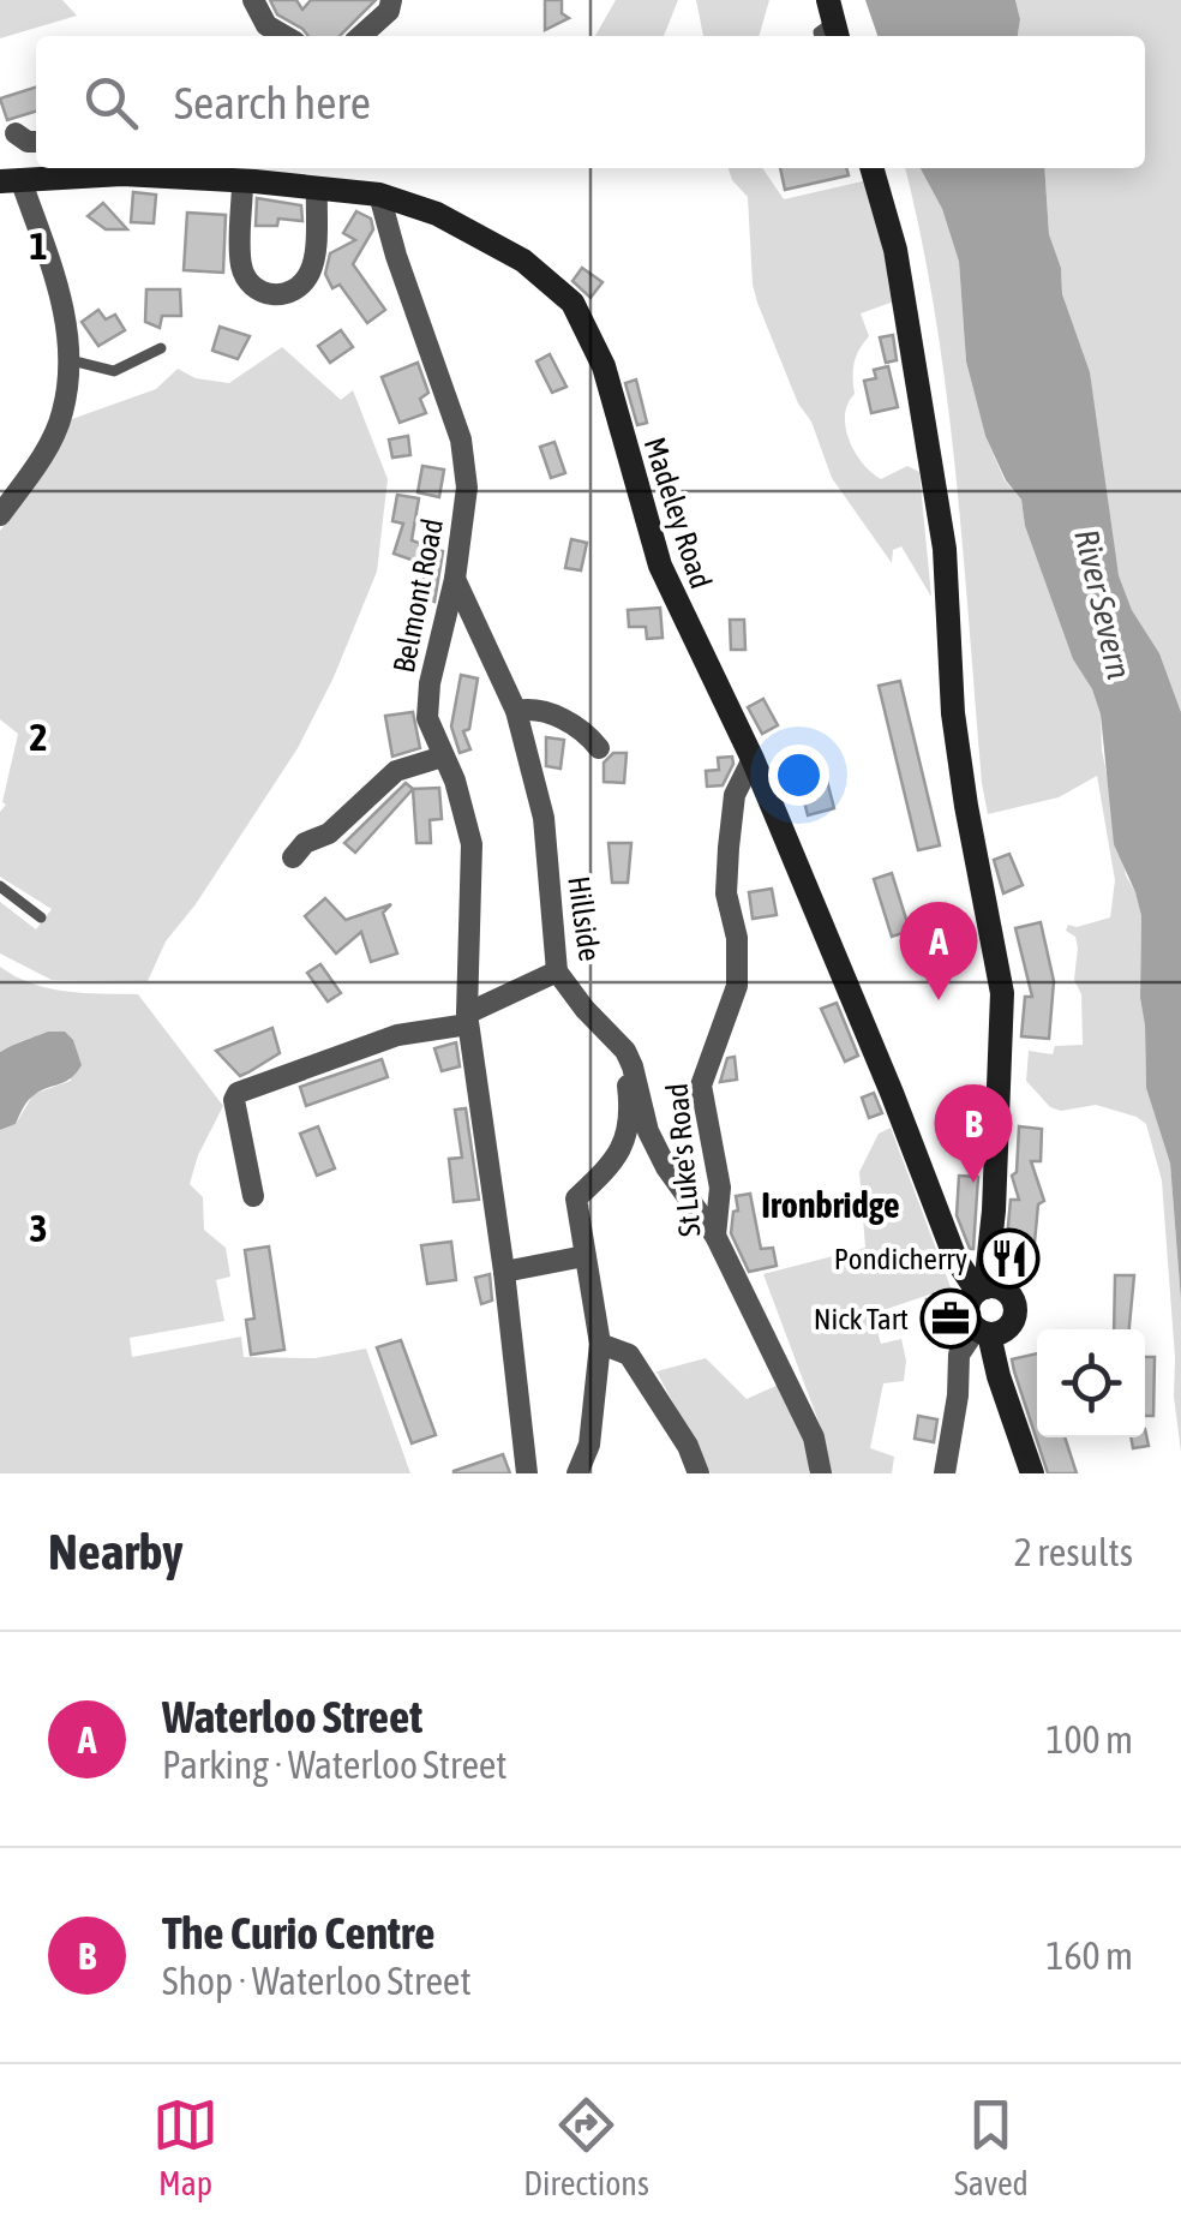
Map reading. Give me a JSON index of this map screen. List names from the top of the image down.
{
  "streets": {
    "main road": ["Madeley Road"],
    "street": ["Belmont Road", "Hillside", "St Luke's Road"]
  },
  "crossings": [
    ["Madeley Road", "Belmont Road"],
    ["Madeley Road", "St Luke's Road"],
    ["Belmont Road", "Hillside"],
    ["Hillside", "St Luke's Road"]
  ],
  "districts": ["Ironbridge"],
  "water": ["River Severn"],
  "places": {
    "restaurant": ["Pondicherry"],
    "office": ["Nick Tart"]
  },
  "page": {
    "search": "Search here",
    "pins": ["A", "B"],
    "heading": ["Nearby", "2 results"],
    "list": [
      {
        "mark": "A",
        "name": "Waterloo Street",
        "note": "Parking · Waterloo Street",
        "value": "100 m"
      },
      {
        "mark": "B",
        "name": "The Curio Centre",
        "note": "Shop · Waterloo Street",
        "value": "160 m"
      }
    ],
    "nav": ["Map", "Directions", "Saved"]
  },
  "grid": {
    "rows": ["1", "2", "3"]
  }
}
